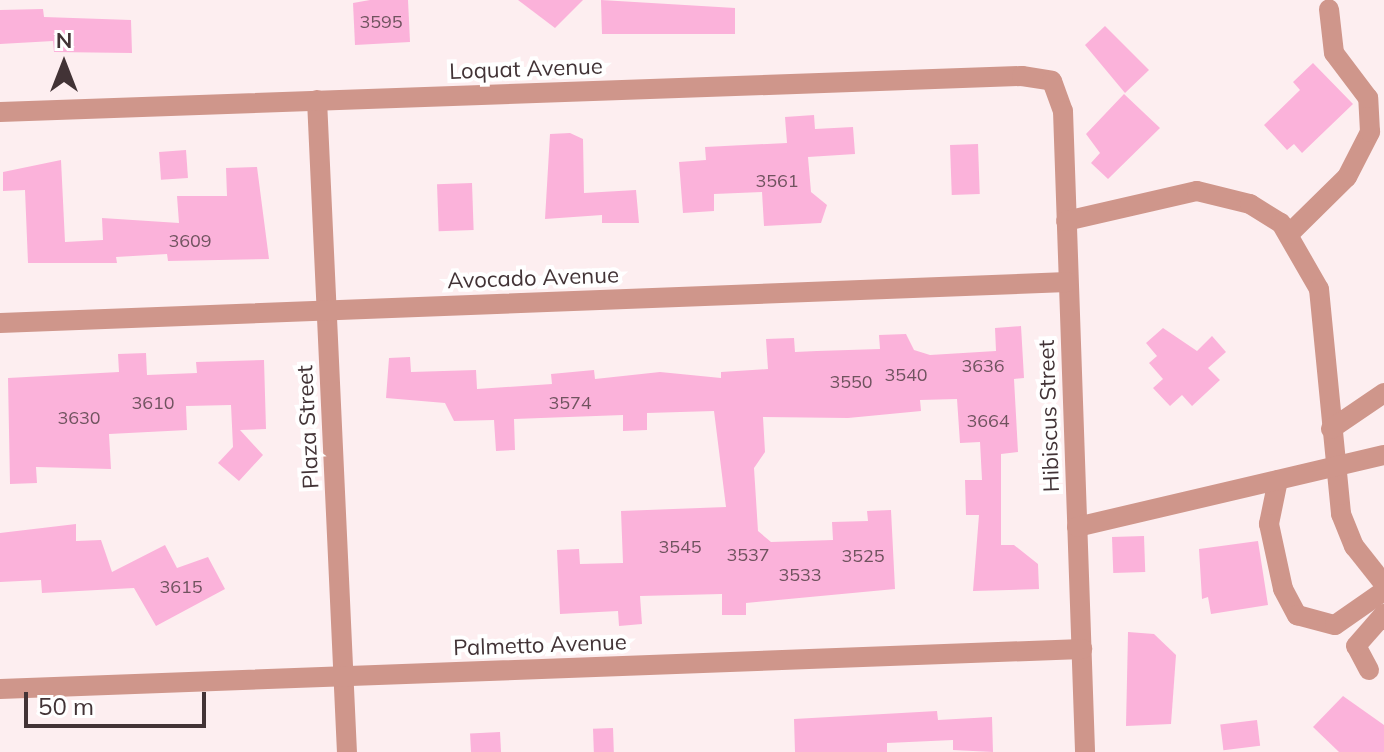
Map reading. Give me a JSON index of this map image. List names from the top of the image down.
{
  "streets": {
    "street": [
      "Loquat Avenue",
      "Avocado Avenue",
      "Hibiscus Street",
      "Plaza Street",
      "Palmetto Avenue"
    ]
  },
  "crossings": [
    ["Loquat Avenue", "Hibiscus Street"],
    ["Loquat Avenue", "Plaza Street"],
    ["Avocado Avenue", "Hibiscus Street"],
    ["Avocado Avenue", "Plaza Street"],
    ["Hibiscus Street", "Palmetto Avenue"],
    ["Plaza Street", "Palmetto Avenue"]
  ],
  "house_numbers": [
    "3595",
    "3561",
    "3609",
    "3636",
    "3540",
    "3550",
    "3610",
    "3574",
    "3630",
    "3664",
    "3545",
    "3537",
    "3525",
    "3533",
    "3615"
  ],
  "scale_bar": "50 m",
  "north": "top"
}
